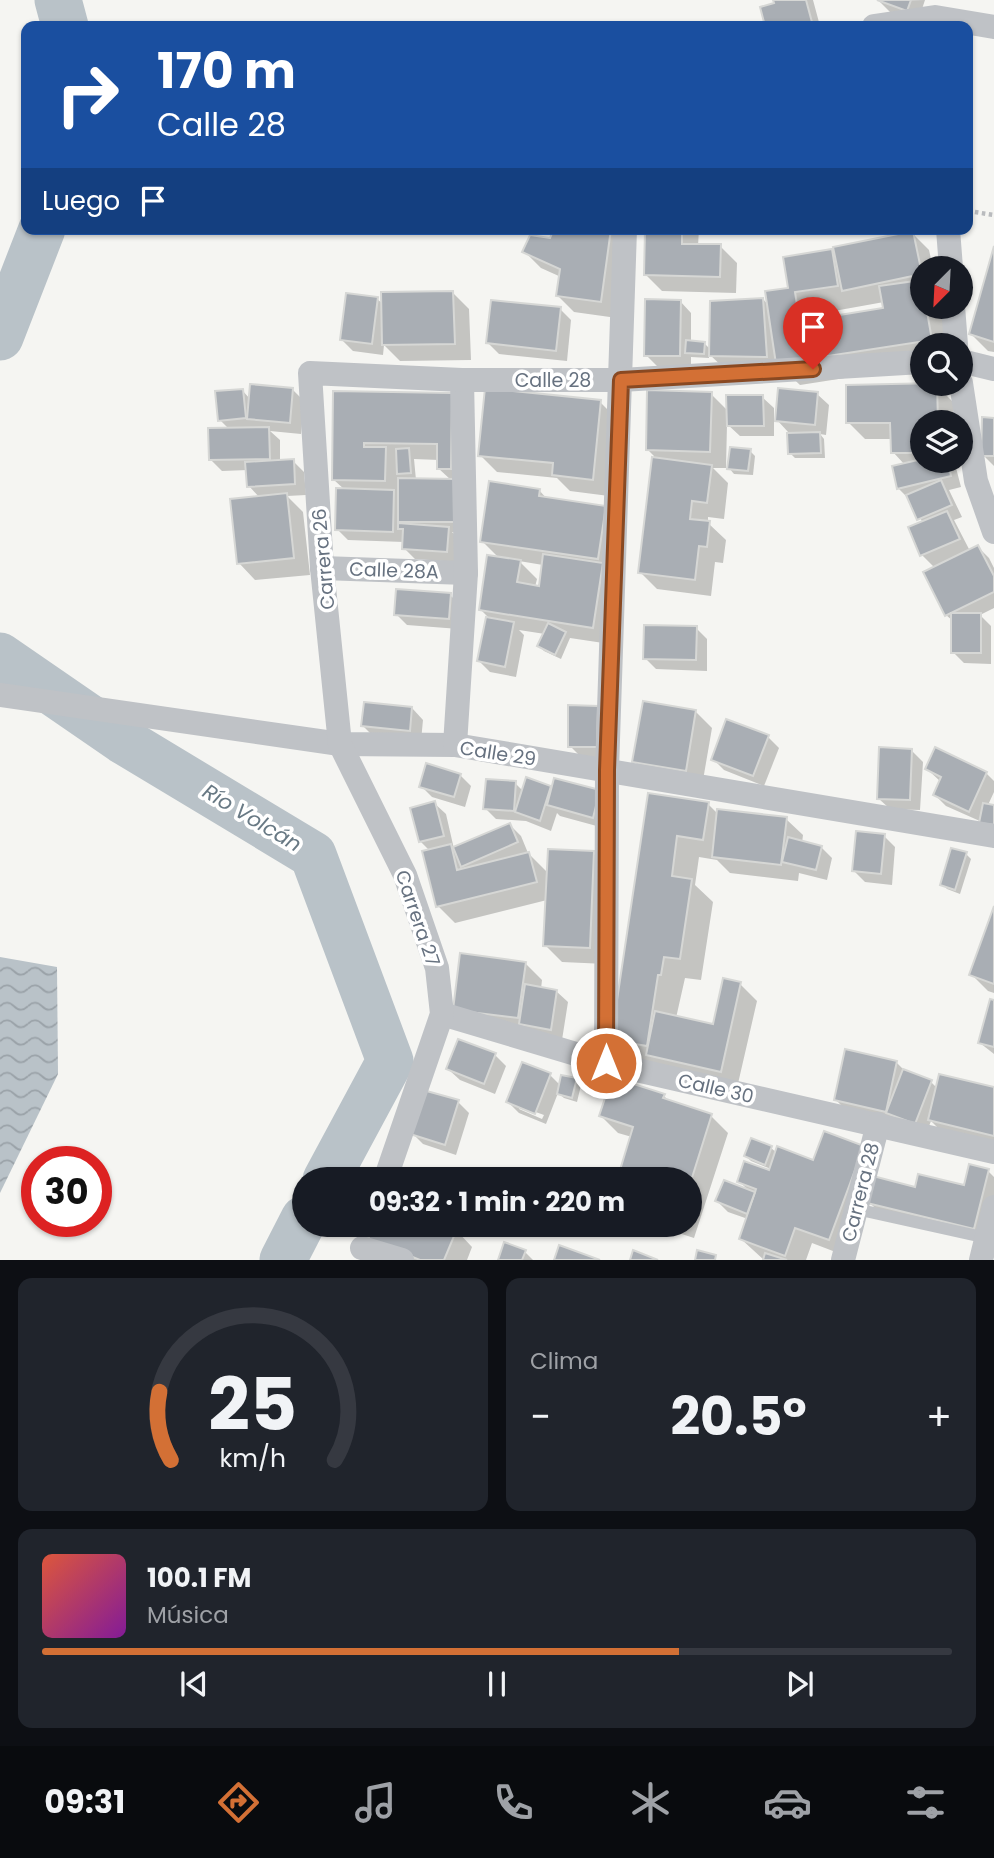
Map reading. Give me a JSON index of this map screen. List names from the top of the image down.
{
  "streets": {
    "street": [
      "Calle 28",
      "Carrera 26",
      "Calle 28A",
      "Calle 29",
      "Carrera 27",
      "Calle 30",
      "Carrera 28"
    ]
  },
  "crossings": [
    ["Calle 28", "Carrera 26"],
    ["Carrera 26", "Calle 28A"],
    ["Carrera 26", "Calle 29"],
    ["Carrera 26", "Carrera 27"],
    ["Calle 29", "Carrera 27"],
    ["Carrera 27", "Calle 30"],
    ["Calle 30", "Carrera 28"]
  ],
  "water": ["Río Volcán"],
  "north": "bottom left",
  "page": {
    "turn": ["170 m", "Calle 28"],
    "then": "Luego",
    "limit": "30",
    "trip": "09:32 · 1 min · 220 m",
    "tile": "Clima",
    "heat": ["−", "20.5°", "+"],
    "song": ["100.1 FM", "Música"],
    "tabs": "09:31",
    "gauge": ["25", "km/h"]
  }
}
